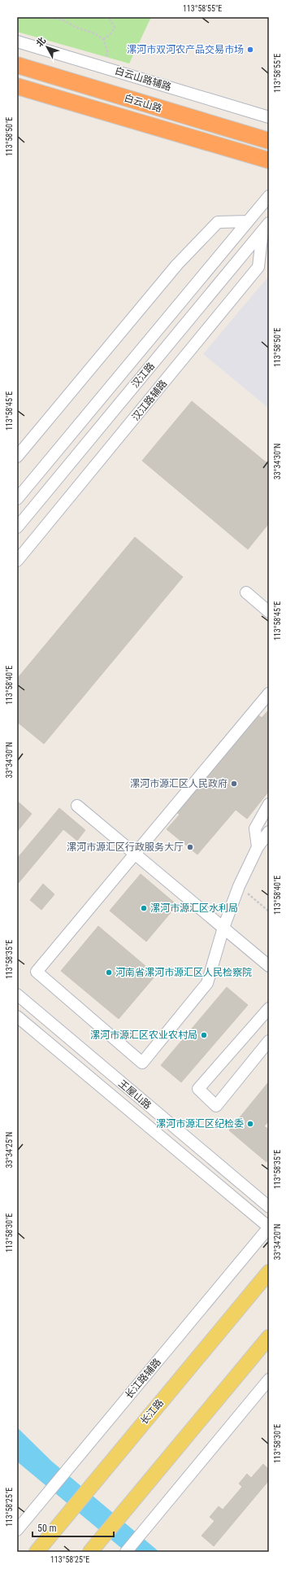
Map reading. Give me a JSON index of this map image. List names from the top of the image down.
{
  "streets": {
    "highway": ["白云山路"],
    "main road": ["长江路"],
    "street": [
      "白云山路辅路",
      "汉江路",
      "汉江路辅路",
      "王屋山路",
      "长江路辅路"
    ]
  },
  "crossings": [
    ["汉江路", "汉江路辅路"],
    ["王屋山路", "长江路辅路"]
  ],
  "places": [
    "漯河市双河农产品交易市场",
    "漯河市源汇区人民政府",
    "漯河市源汇区行政服务大厅",
    "漯河市源汇区水利局",
    "河南省漯河市源汇区人民检察院",
    "漯河市源汇区农业农村局",
    "漯河市源汇区纪检委"
  ],
  "scale_bar": "50 m",
  "north": "top left",
  "coordinates": [
    "113°58'55\"E",
    "113°58'50\"E",
    "113°58'45\"E",
    "33°34'30\"N",
    "113°58'40\"E",
    "113°58'35\"E",
    "33°34'25\"N",
    "113°58'30\"E",
    "33°34'20\"N",
    "113°58'25\"E"
  ]
}
